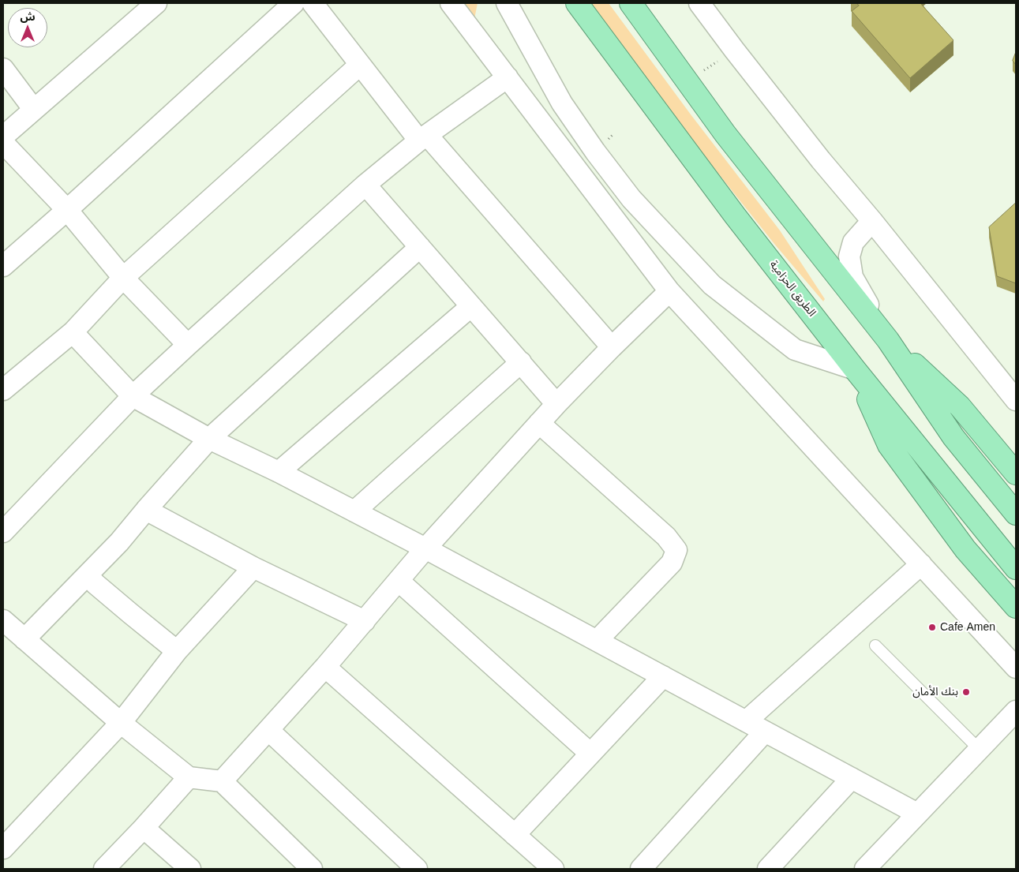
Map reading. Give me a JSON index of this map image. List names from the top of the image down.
{
  "streets": {
    "highway": ["الطريق الحزامية"]
  },
  "places": ["Cafe Amen", "بنك الأمان"],
  "north": "top"
}
